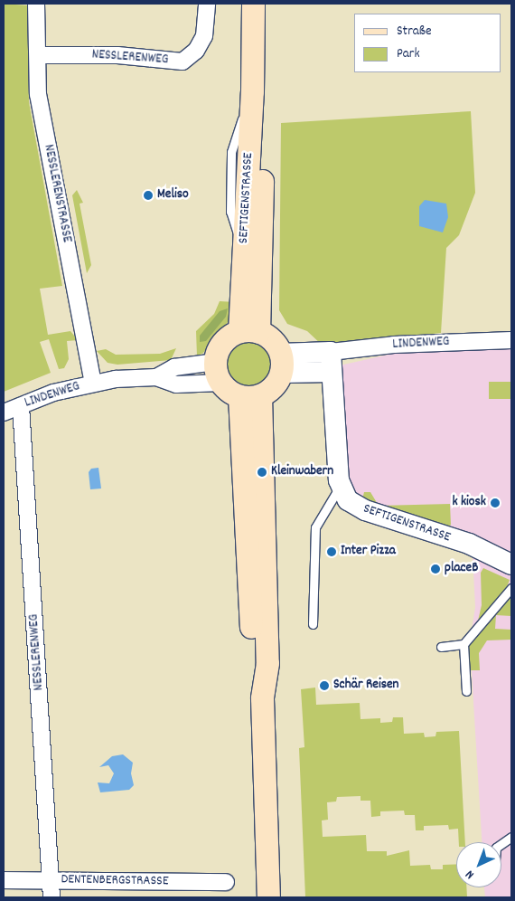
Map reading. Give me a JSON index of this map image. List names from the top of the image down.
{
  "streets": {
    "main road": ["SEFTIGENSTRASSE"],
    "street": [
      "NESSLERENWEG",
      "NESSLERENSTRASSE",
      "LINDENWEG",
      "DENTENBERGSTRASSE"
    ]
  },
  "crossings": [
    ["NESSLERENWEG", "NESSLERENSTRASSE"],
    ["NESSLERENWEG", "LINDENWEG"],
    ["NESSLERENWEG", "DENTENBERGSTRASSE"],
    ["NESSLERENSTRASSE", "LINDENWEG"],
    ["SEFTIGENSTRASSE", "LINDENWEG"]
  ],
  "places": [
    "Meliso",
    "Kleinwabern",
    "k kiosk",
    "Inter Pizza",
    "placeB",
    "Schär Reisen"
  ],
  "legend": ["Straße", "Park"],
  "north": "bottom left"
}
